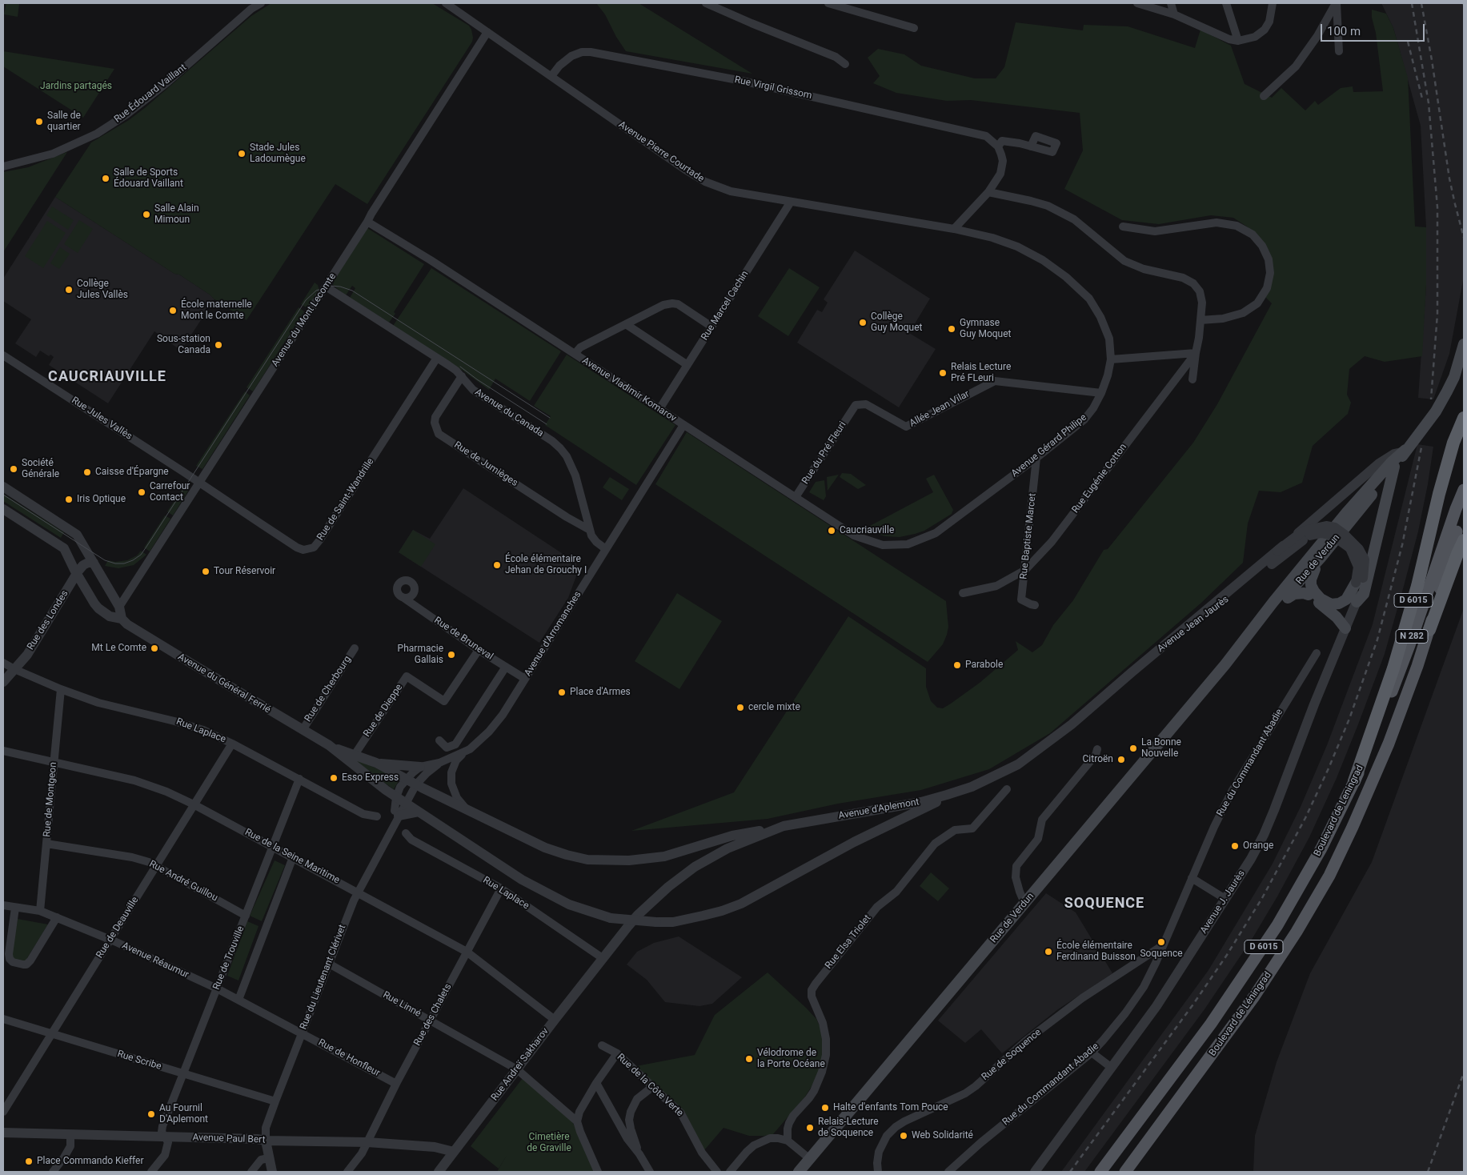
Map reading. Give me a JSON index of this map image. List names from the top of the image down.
{
  "streets": {
    "highway": ["D 6015"],
    "main road": [
      "Rue de Verdun",
      "N 282",
      "Boulevard de Leningrad",
      "Boulevard de Léningrad"
    ],
    "street": [
      "Rue Virgil Grissom",
      "Rue Édouard Vaillant",
      "Avenue Pierre Courtade",
      "Rue Marcel Cachin",
      "Avenue du Mont Lecomte",
      "Avenue Vladimir Komarov",
      "Allée Jean Vilar",
      "Avenue du Canada",
      "Rue Jules Vallès",
      "Avenue Gérard Philipe",
      "Rue du Pré Fleuri",
      "Rue de Jumièges",
      "Rue Eugénie Cotton",
      "Rue de Saint-Wandrille",
      "Rue Baptiste Marcet",
      "Rue des Londes",
      "Avenue Jean Jaurès",
      "Avenue d'Arromanches",
      "Rue de Bruneval",
      "Avenue du Général Ferrié",
      "Rue de Cherbourg",
      "Rue de Dieppe",
      "Rue Laplace",
      "Rue du Commandant Abadie",
      "Rue de Montgeon",
      "Avenue d'Aplemont",
      "Rue de la Seine Maritime",
      "Rue André Guillou",
      "Avenue J. Jaurès",
      "Rue de Deauville",
      "Rue Elsa Triolet",
      "Rue de Trouville",
      "Avenue Réaumur",
      "Rue du Lieutenant Clérivet",
      "Rue Linné",
      "Rue des Chalets",
      "Rue de Soquence",
      "Rue de Honfleur",
      "Rue Scribe",
      "Rue Andreï Sakharov",
      "Rue de la Côte Verte",
      "Avenue Paul Bert"
    ]
  },
  "crossings": [
    ["Rue Virgil Grissom", "Avenue Pierre Courtade"],
    ["Avenue Pierre Courtade", "Rue Marcel Cachin"],
    ["Avenue Pierre Courtade", "Avenue du Mont Lecomte"],
    ["Avenue Pierre Courtade", "Avenue Gérard Philipe"],
    ["Rue Marcel Cachin", "Avenue Vladimir Komarov"],
    ["Avenue du Mont Lecomte", "Avenue Vladimir Komarov"],
    ["Avenue du Mont Lecomte", "Avenue du Canada"],
    ["Avenue du Mont Lecomte", "Rue Jules Vallès"],
    ["Avenue du Mont Lecomte", "Rue de Saint-Wandrille"],
    ["Avenue Vladimir Komarov", "Avenue Gérard Philipe"],
    ["Avenue Vladimir Komarov", "Rue du Pré Fleuri"],
    ["Avenue Vladimir Komarov", "Avenue d'Arromanches"],
    ["Allée Jean Vilar", "Avenue Gérard Philipe"],
    ["Allée Jean Vilar", "Rue du Pré Fleuri"],
    ["Avenue du Canada", "Rue de Jumièges"],
    ["Avenue du Canada", "Rue de Saint-Wandrille"],
    ["Avenue du Canada", "Avenue d'Arromanches"],
    ["Rue Jules Vallès", "Rue de Saint-Wandrille"],
    ["Avenue Gérard Philipe", "Rue Baptiste Marcet"],
    ["Rue Eugénie Cotton", "Rue Baptiste Marcet"],
    ["D 6015", "Boulevard de Leningrad"],
    ["Rue des Londes", "Avenue du Général Ferrié"],
    ["Rue des Londes", "Rue Laplace"],
    ["Avenue Jean Jaurès", "Avenue d'Aplemont"],
    ["Avenue d'Arromanches", "Rue de Bruneval"],
    ["Avenue d'Arromanches", "Rue du Lieutenant Clérivet"],
    ["Rue de Bruneval", "Rue de Dieppe"],
    ["Avenue du Général Ferrié", "Rue de Cherbourg"],
    ["Rue Laplace", "Rue de Montgeon"],
    ["Rue Laplace", "Avenue d'Aplemont"],
    ["Rue Laplace", "Rue de Deauville"],
    ["Rue Laplace", "Rue de Trouville"],
    ["Rue Laplace", "Rue des Chalets"],
    ["Rue Laplace", "Rue Andreï Sakharov"],
    ["Rue du Commandant Abadie", "Rue de Soquence"],
    ["Rue de Montgeon", "Rue de la Seine Maritime"],
    ["Rue de Montgeon", "Rue André Guillou"],
    ["Rue de Montgeon", "Avenue Réaumur"],
    ["Avenue d'Aplemont", "Rue Andreï Sakharov"],
    ["Boulevard de Leningrad", "Boulevard de Léningrad"],
    ["Rue de la Seine Maritime", "Rue de Deauville"],
    ["Rue de la Seine Maritime", "Rue de Trouville"],
    ["Rue de la Seine Maritime", "Rue du Lieutenant Clérivet"],
    ["Rue de la Seine Maritime", "Rue des Chalets"],
    ["Rue de la Seine Maritime", "Rue Andreï Sakharov"],
    ["Rue André Guillou", "Rue de Deauville"],
    ["Rue André Guillou", "Rue de Trouville"],
    ["Rue de Deauville", "Avenue Réaumur"],
    ["Rue de Deauville", "Rue Scribe"],
    ["Rue de Trouville", "Avenue Réaumur"],
    ["Rue de Trouville", "Rue de Honfleur"],
    ["Rue de Trouville", "Rue Scribe"],
    ["Rue de Trouville", "Avenue Paul Bert"],
    ["Avenue Réaumur", "Rue de Honfleur"],
    ["Rue du Lieutenant Clérivet", "Rue Linné"],
    ["Rue du Lieutenant Clérivet", "Rue de Honfleur"],
    ["Rue du Lieutenant Clérivet", "Rue Scribe"],
    ["Rue du Lieutenant Clérivet", "Avenue Paul Bert"],
    ["Rue Linné", "Rue des Chalets"],
    ["Rue Linné", "Rue Andreï Sakharov"],
    ["Rue des Chalets", "Rue de Honfleur"],
    ["Rue des Chalets", "Avenue Paul Bert"],
    ["Rue Andreï Sakharov", "Avenue Paul Bert"]
  ],
  "districts": ["CAUCRIAUVILLE", "SOQUENCE"],
  "parks": ["Jardins partagés", "Cimetière de Graville"],
  "places": [
    "Salle de quartier",
    "Stade Jules Ladoumègue",
    "Salle de Sports Édouard Vaillant",
    "Salle Alain Mimoun",
    "Collège Jules Vallès",
    "École maternelle Mont le Comte",
    "Collège Guy Moquet",
    "Gymnase Guy Moquet",
    "Sous-station Canada",
    "Relais Lecture Pré FLeuri",
    "Société Générale",
    "Caisse d'Épargne",
    "Carrefour Contact",
    "Iris Optique",
    "Caucriauville",
    "École élémentaire Jehan de Grouchy I",
    "Tour Réservoir",
    "Mt Le Comte",
    "Pharmacie Gallais",
    "Parabole",
    "Place d'Armes",
    "cercle mixte",
    "La Bonne Nouvelle",
    "Citroën",
    "Esso Express",
    "Orange",
    "Soquence",
    "École élémentaire Ferdinand Buisson",
    "Vélodrome de la Porte Océane",
    "Halte d'enfants Tom Pouce",
    "Au Fournil D'Aplemont",
    "Relais-Lecture de Soquence",
    "Web Solidarité",
    "Place Commando Kieffer"
  ],
  "scale_bar": "100 m"
}
